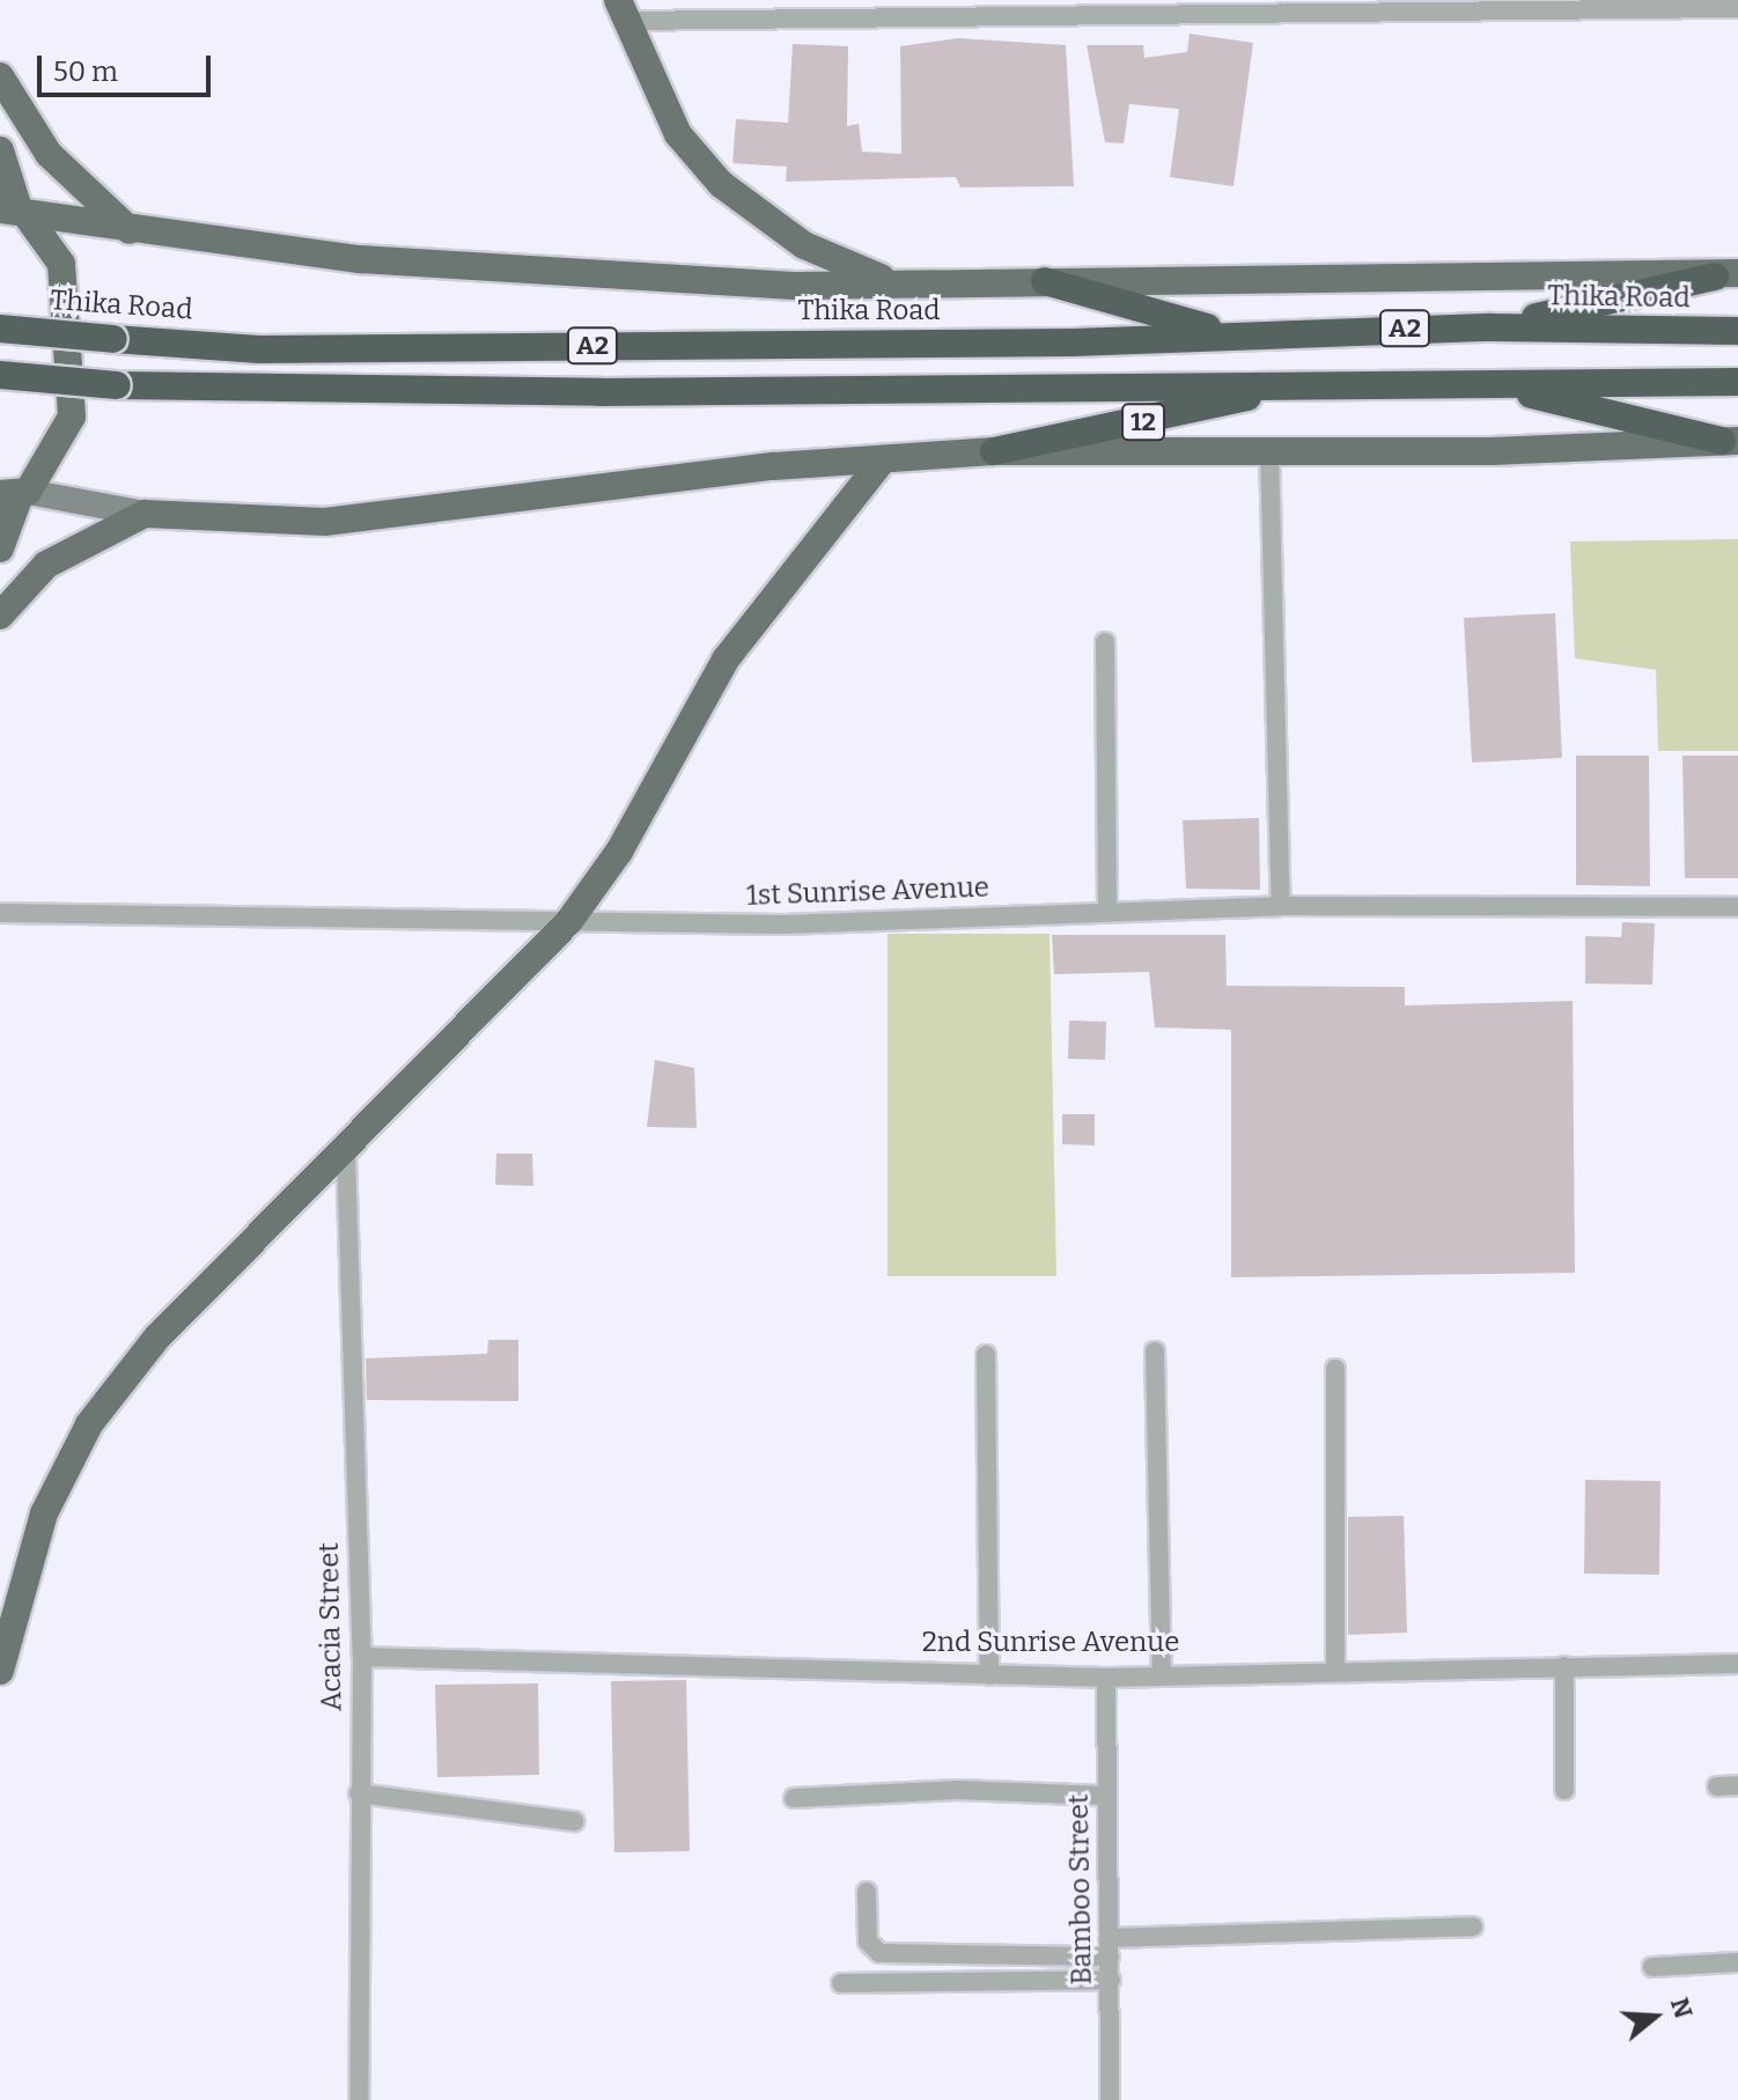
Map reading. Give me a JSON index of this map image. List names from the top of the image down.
{
  "streets": {
    "highway": ["Thika Road", "A2", "12"],
    "street": [
      "1st Sunrise Avenue",
      "Acacia Street",
      "2nd Sunrise Avenue",
      "Bamboo Street"
    ]
  },
  "crossings": [
    ["A2", "12"],
    ["Acacia Street", "2nd Sunrise Avenue"],
    ["2nd Sunrise Avenue", "Bamboo Street"]
  ],
  "scale_bar": "50 m",
  "north": "right"
}
